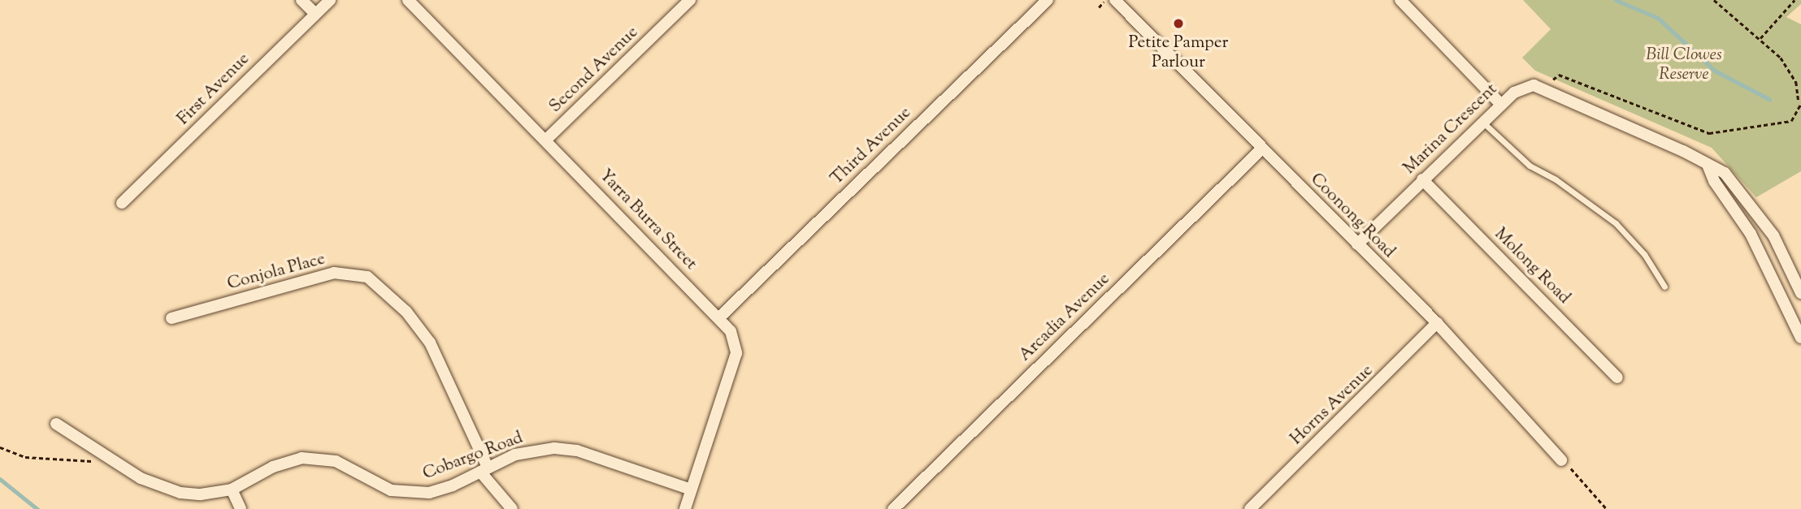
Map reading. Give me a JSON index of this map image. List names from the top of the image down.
{
  "streets": {
    "street": [
      "Second Avenue",
      "First Avenue",
      "Marina Crescent",
      "Third Avenue",
      "Coonong Road",
      "Yarra Burra Street",
      "Molong Road",
      "Conjola Place",
      "Arcadia Avenue",
      "Horns Avenue",
      "Cobargo Road"
    ]
  },
  "crossings": [
    ["Second Avenue", "Yarra Burra Street"],
    ["Marina Crescent", "Coonong Road"],
    ["Marina Crescent", "Molong Road"],
    ["Third Avenue", "Yarra Burra Street"],
    ["Coonong Road", "Arcadia Avenue"],
    ["Coonong Road", "Horns Avenue"],
    ["Yarra Burra Street", "Cobargo Road"],
    ["Conjola Place", "Cobargo Road"]
  ],
  "parks": ["Bill Clowes Reserve"],
  "places": ["Petite Pamper Parlour"]
}
